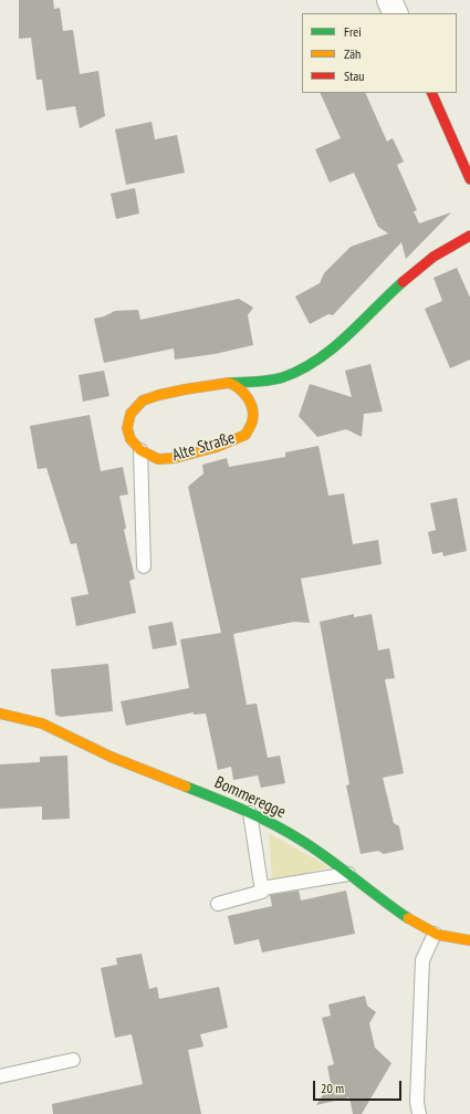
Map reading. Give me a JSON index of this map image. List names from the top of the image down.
{
  "streets": {
    "street": ["Alte Straße", "Bommeregge"]
  },
  "legend": ["Frei", "Zäh", "Stau"],
  "scale_bar": "20 m"
}
